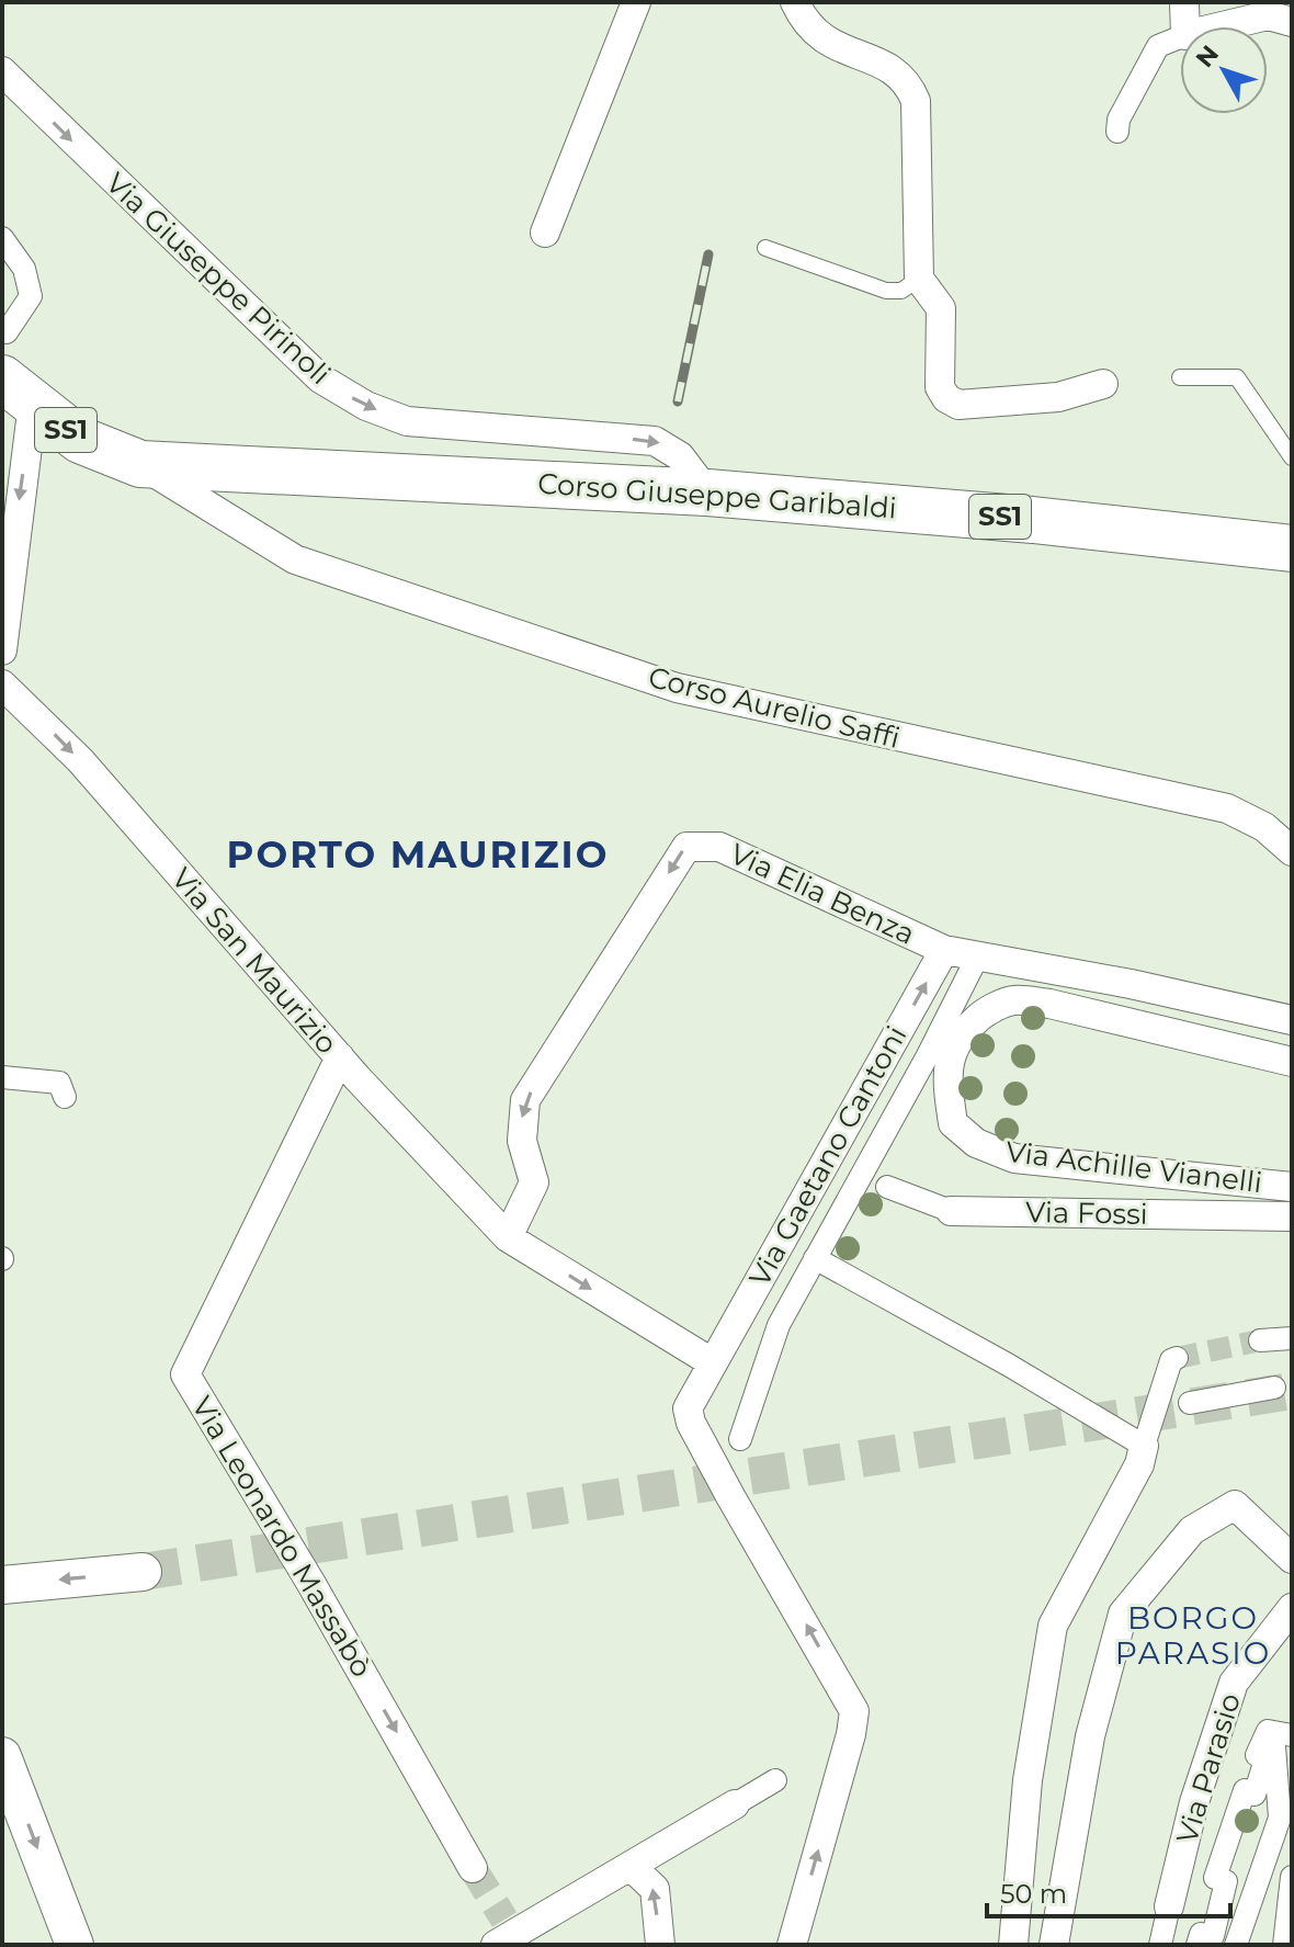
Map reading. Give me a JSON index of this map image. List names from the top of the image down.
{
  "streets": {
    "main road": ["SS1", "Corso Giuseppe Garibaldi"],
    "street": [
      "Via Giuseppe Pirinoli",
      "Corso Aurelio Saffi",
      "Via Elia Benza",
      "Via San Maurizio",
      "Via Gaetano Cantoni",
      "Via Achille Vianelli",
      "Via Fossi",
      "Via Leonardo Massabò",
      "Via Parasio"
    ]
  },
  "crossings": [
    ["Via Giuseppe Pirinoli", "Corso Giuseppe Garibaldi"],
    ["SS1", "Corso Giuseppe Garibaldi"],
    ["SS1", "Corso Aurelio Saffi"],
    ["Corso Giuseppe Garibaldi", "Corso Aurelio Saffi"],
    ["Via Elia Benza", "Via San Maurizio"],
    ["Via Elia Benza", "Via Gaetano Cantoni"],
    ["Via San Maurizio", "Via Gaetano Cantoni"],
    ["Via San Maurizio", "Via Leonardo Massabò"]
  ],
  "one_way": ["Via Giuseppe Pirinoli", "Via San Maurizio", "Via Leonardo Massabò"],
  "districts": ["PORTO MAURIZIO", "BORGO PARASIO"],
  "scale_bar": "50 m",
  "north": "top left"
}
